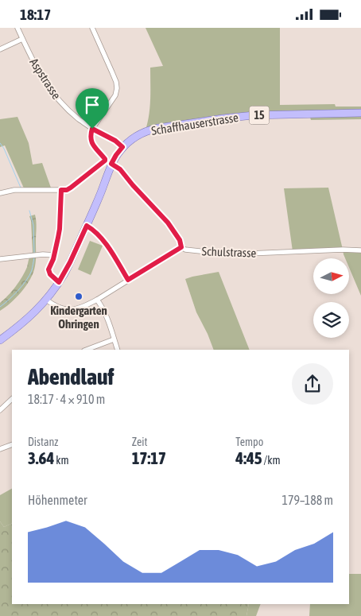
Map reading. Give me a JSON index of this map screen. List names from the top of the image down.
{
  "streets": {
    "main road": ["15", "Schaffhauserstrasse"],
    "street": ["Aspstrasse", "Schulstrasse"]
  },
  "crossings": [
    ["Aspstrasse", "Schaffhauserstrasse"]
  ],
  "places": ["Kindergarten Ohringen"],
  "north": "right",
  "page": {
    "status": "18:17",
    "heading": ["Abendlauf", "18:17 · 4 × 910 m"],
    "stats": [
      ["Distanz", "3.64 km"],
      ["Zeit", "17:17"],
      ["Tempo", "4:45 /km"]
    ],
    "chart": ["Höhenmeter", "179–188 m"]
  }
}
